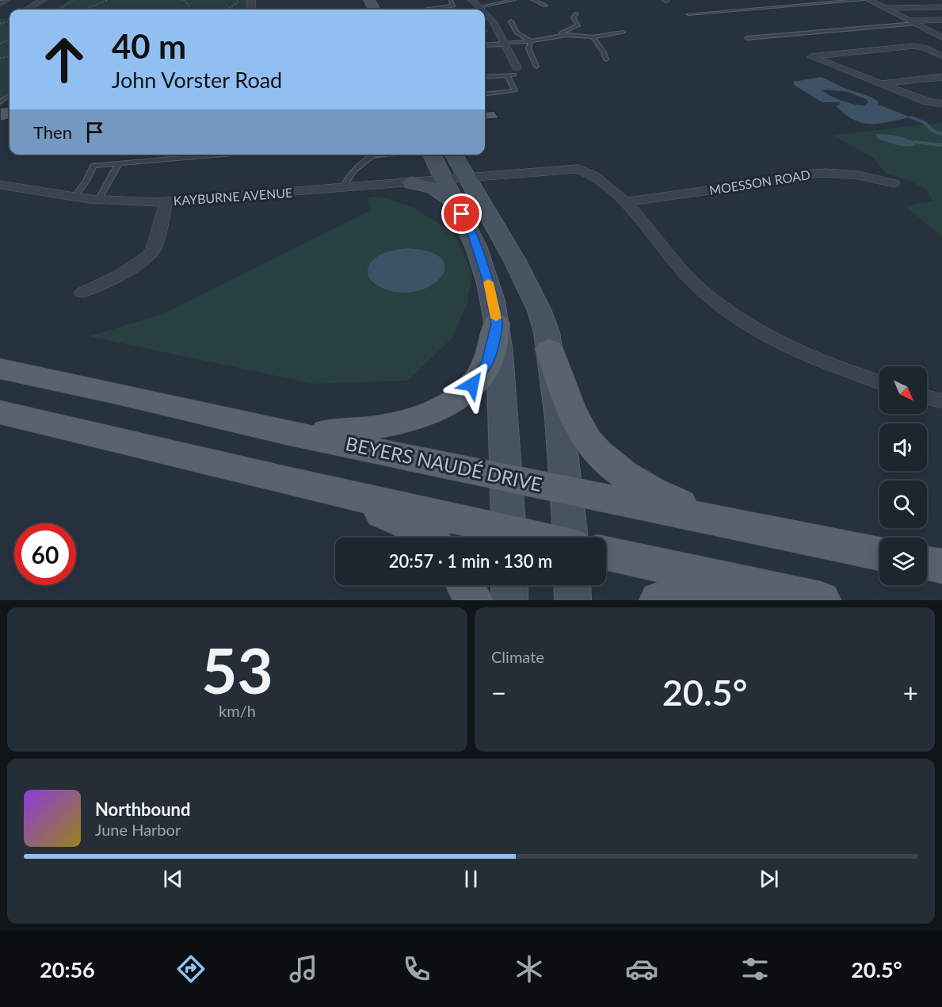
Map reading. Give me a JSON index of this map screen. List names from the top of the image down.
{
  "streets": {
    "main road": ["BEYERS NAUDÉ DRIVE"],
    "street": ["MOESSON ROAD", "KAYBURNE AVENUE"]
  },
  "crossings": [
    ["MOESSON ROAD", "KAYBURNE AVENUE"]
  ],
  "north": "bottom right",
  "page": {
    "turn": ["40 m", "John Vorster Road"],
    "then": "Then",
    "limit": "60",
    "trip": "20:57 · 1 min · 130 m",
    "tile": [
      ["53", "km/h"],
      "Climate"
    ],
    "heat": ["−", "20.5°", "+"],
    "song": ["Northbound", "June Harbor"],
    "tabs": ["20:56", "20.5°"]
  }
}
